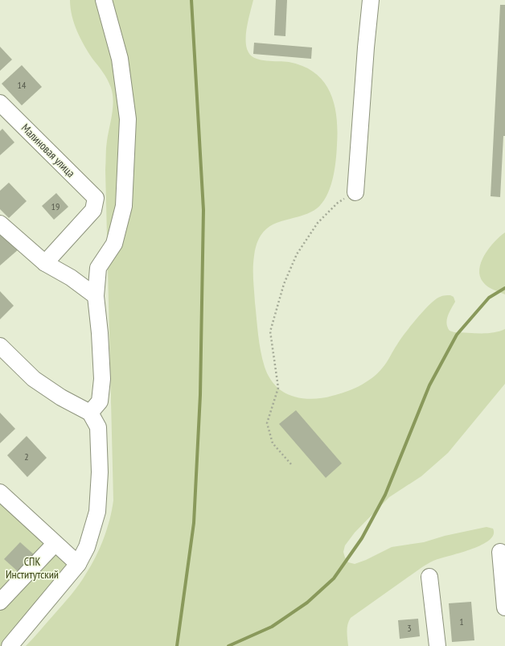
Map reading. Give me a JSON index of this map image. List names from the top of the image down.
{
  "streets": {
    "street": ["Малиновая улица"]
  },
  "parks": ["СПК Институтский"],
  "house_numbers": [
    "14",
    "19",
    "2",
    "1",
    "3"
  ]
}
